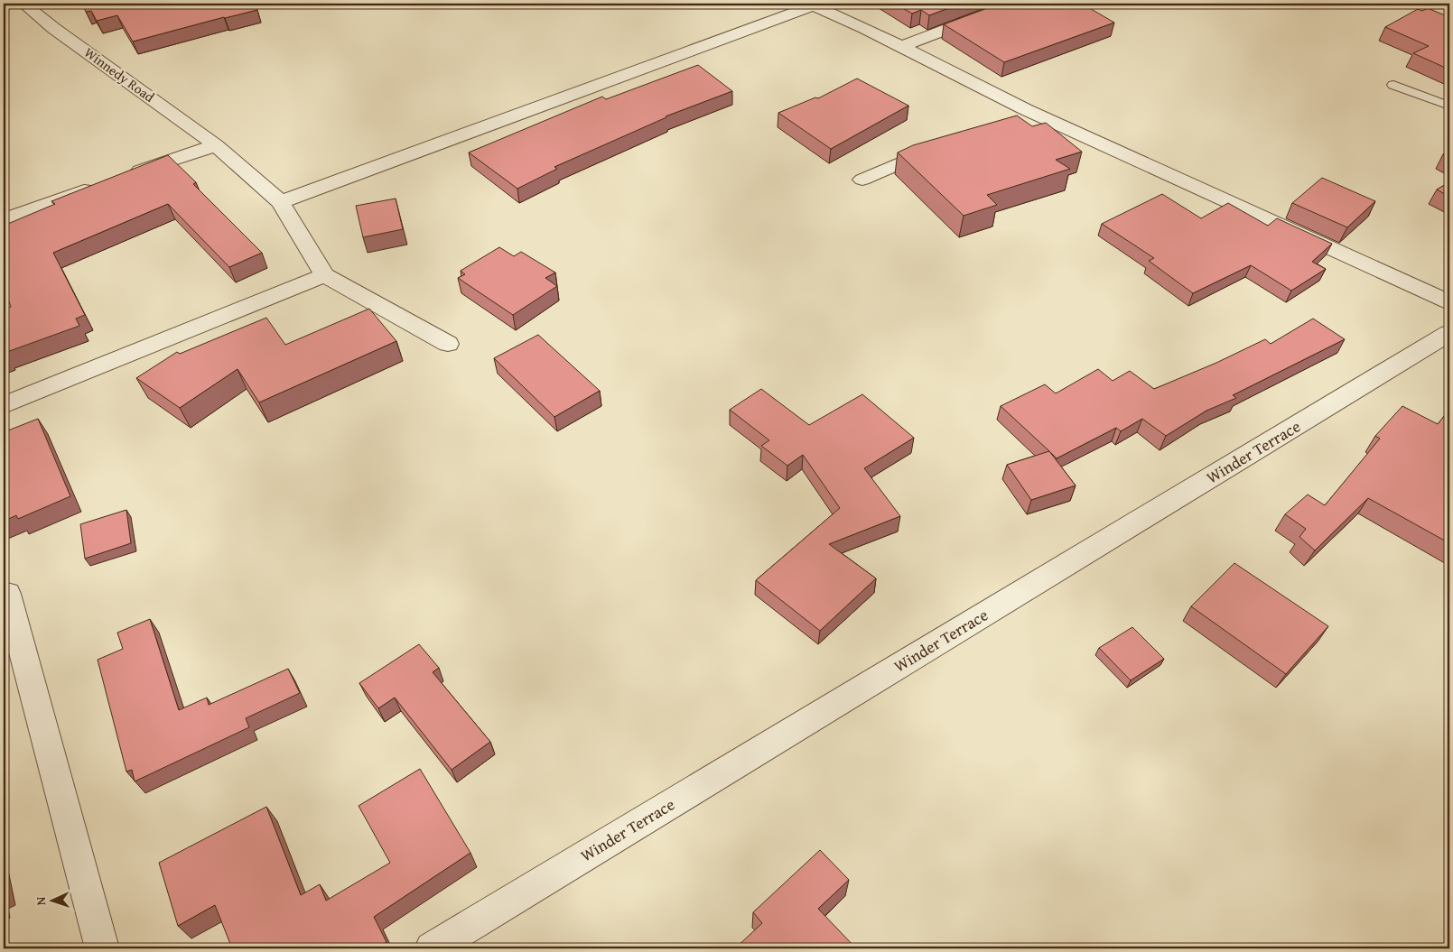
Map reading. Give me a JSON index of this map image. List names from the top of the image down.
{
  "streets": {
    "street": ["Winnedy Road", "Winder Terrace"]
  },
  "north": "left"
}
